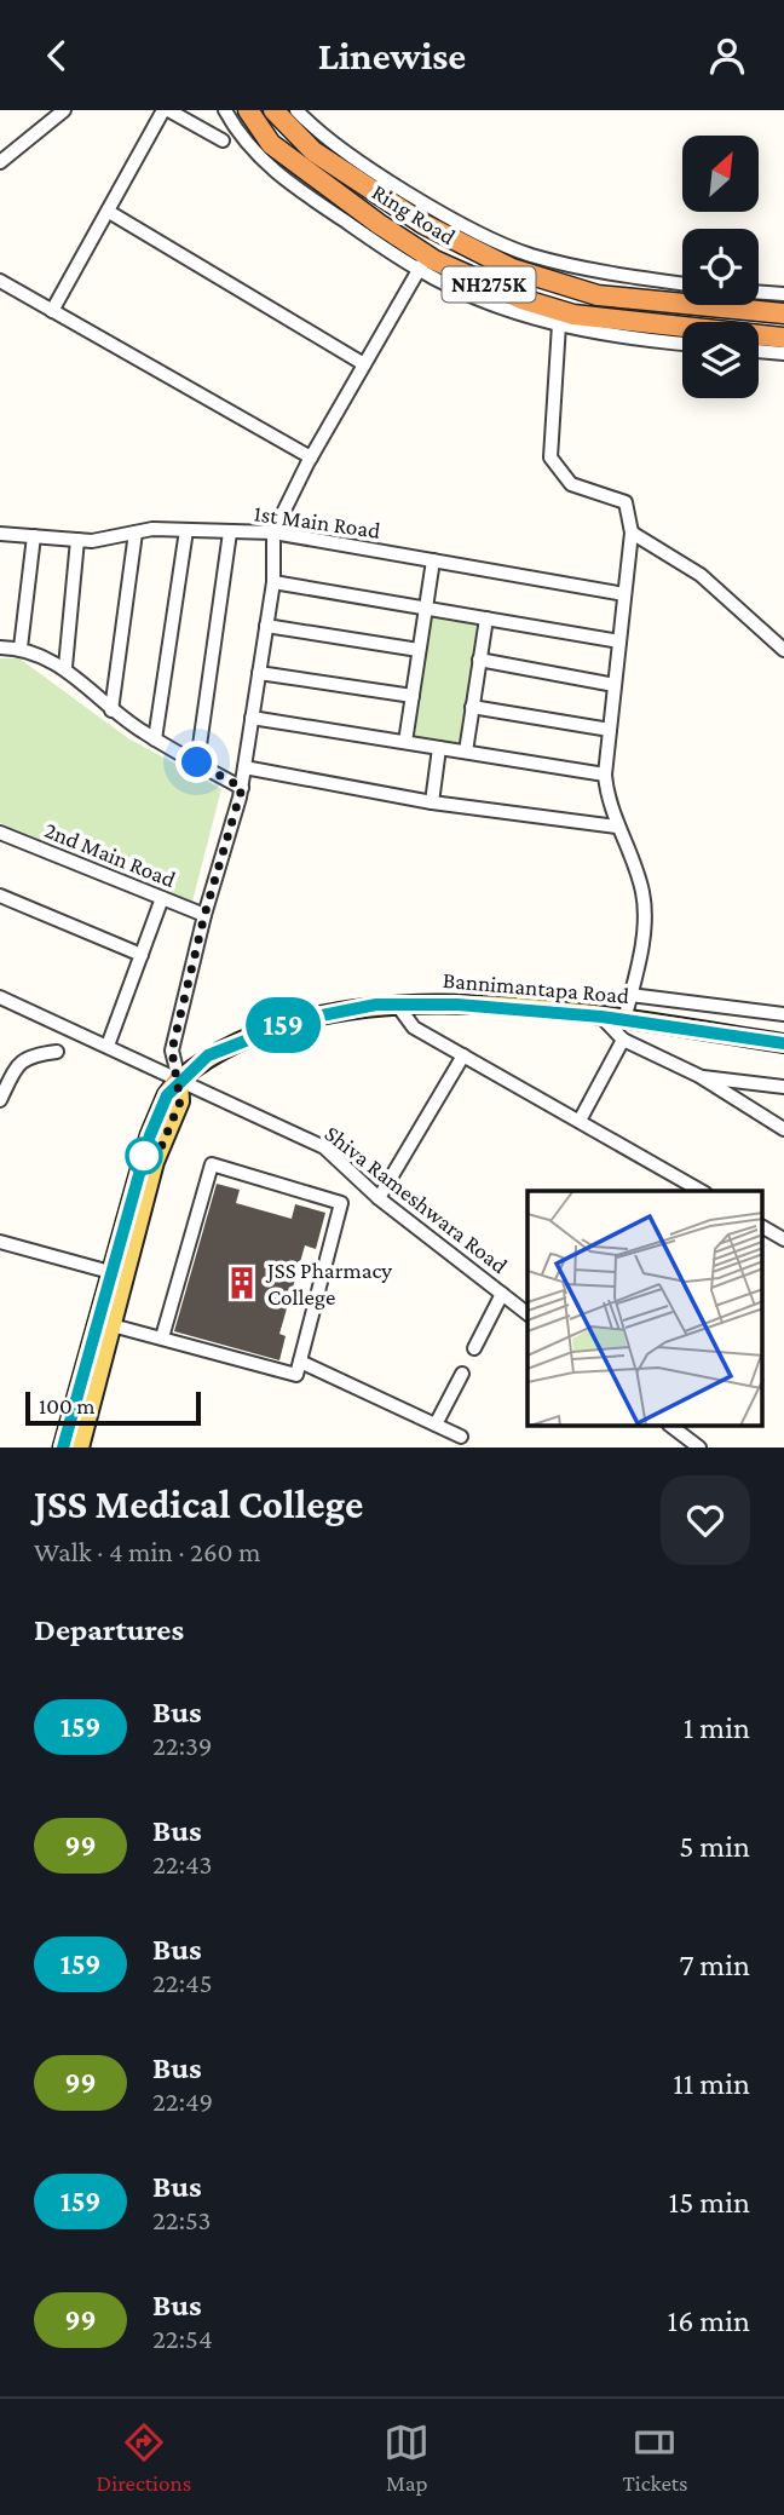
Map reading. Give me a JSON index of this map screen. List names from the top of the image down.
{
  "streets": {
    "highway": ["Ring Road", "NH275K", "Bannimantapa Road"],
    "street": ["1st Main Road", "2nd Main Road", "Shiva Rameshwara Road"]
  },
  "crossings": [
    ["Bannimantapa Road", "Shiva Rameshwara Road"]
  ],
  "places": {
    "building": ["JSS Pharmacy College"]
  },
  "lines": ["bus line 159"],
  "scale_bar": "100 m",
  "north": "top right",
  "page": {
    "header": "Linewise",
    "on_map": "159",
    "scale": "100 m",
    "heading": [
      ["JSS Medical College", "Walk · 4 min · 260 m"],
      "Departures"
    ],
    "list": [
      {
        "mark": "159",
        "name": "Bus",
        "note": "22:39",
        "value": "1 min"
      },
      {
        "mark": "99",
        "name": "Bus",
        "note": "22:43",
        "value": "5 min"
      },
      {
        "mark": "159",
        "name": "Bus",
        "note": "22:45",
        "value": "7 min"
      },
      {
        "mark": "99",
        "name": "Bus",
        "note": "22:49",
        "value": "11 min"
      },
      {
        "mark": "159",
        "name": "Bus",
        "note": "22:53",
        "value": "15 min"
      },
      {
        "mark": "99",
        "name": "Bus",
        "note": "22:54",
        "value": "16 min"
      }
    ],
    "tabs": ["Directions", "Map", "Tickets"]
  }
}
